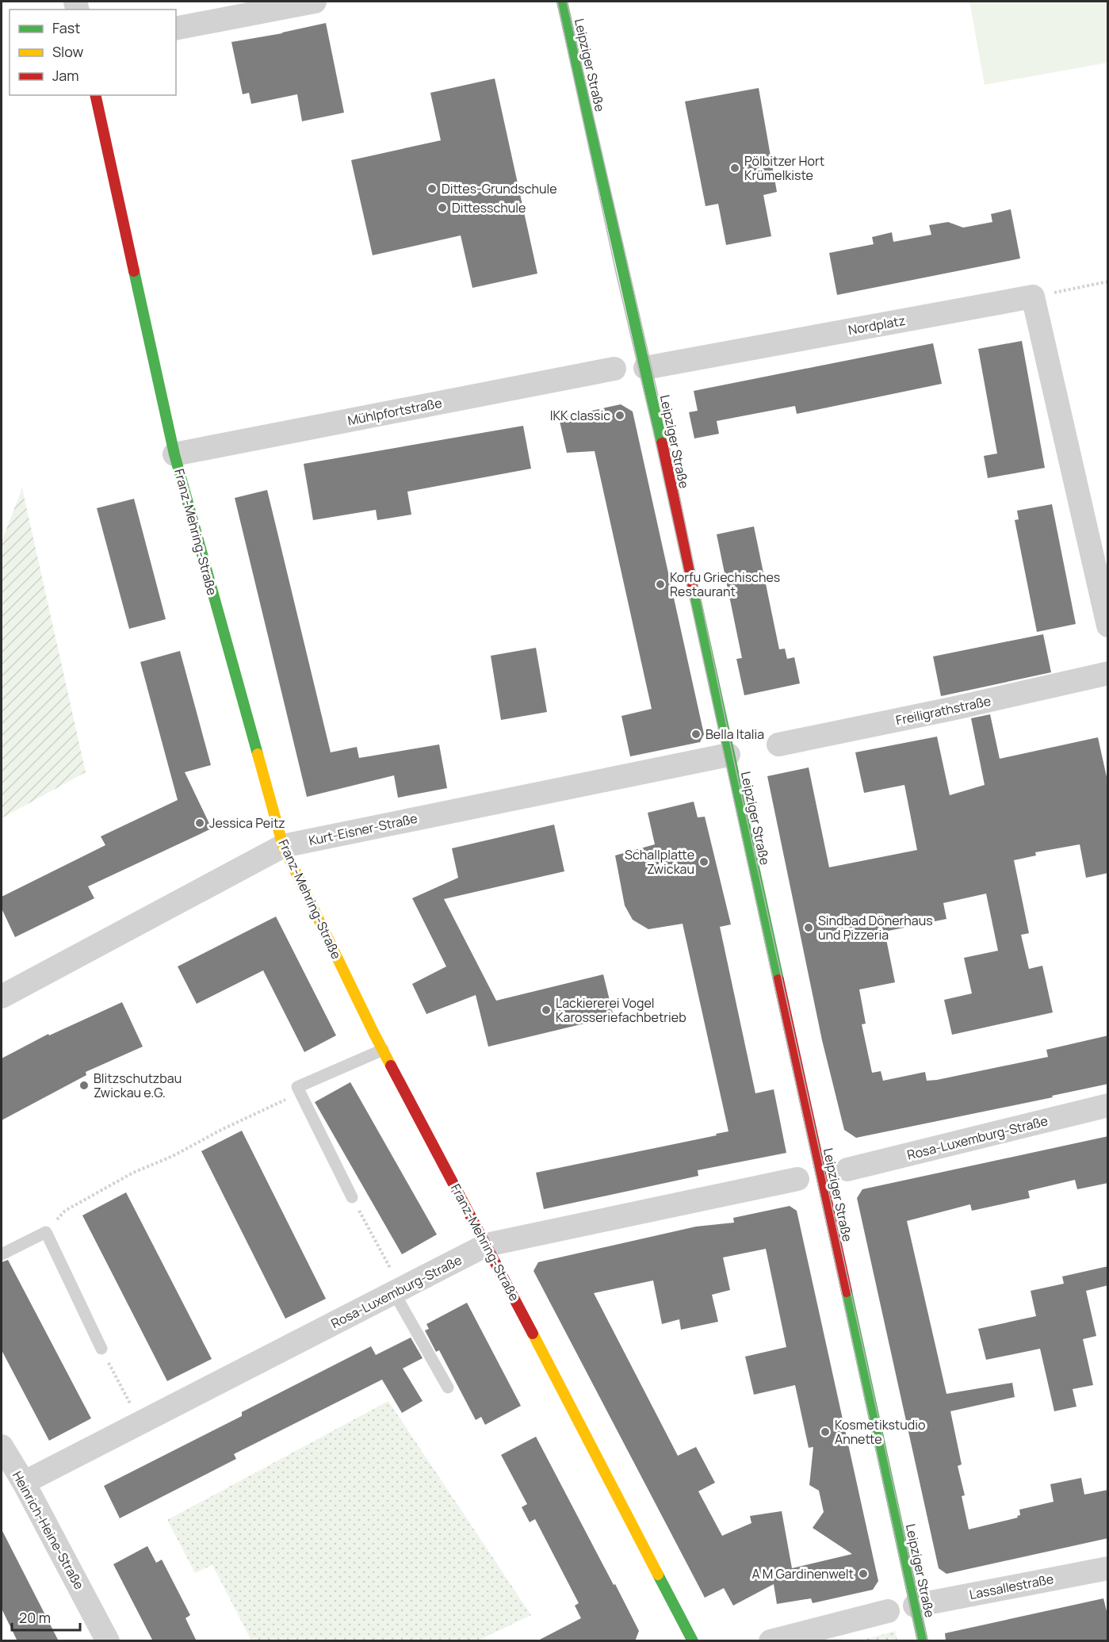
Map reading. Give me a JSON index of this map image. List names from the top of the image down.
{
  "streets": {
    "street": [
      "Leipziger Straße",
      "Nordplatz",
      "Mühlpfortstraße",
      "Franz-Mehring-Straße",
      "Freiligrathstraße",
      "Kurt-Eisner-Straße",
      "Rosa-Luxemburg-Straße",
      "Heinrich-Heine-Straße",
      "Lassallestraße"
    ]
  },
  "crossings": [
    ["Leipziger Straße", "Nordplatz"],
    ["Leipziger Straße", "Kurt-Eisner-Straße"],
    ["Leipziger Straße", "Lassallestraße"],
    ["Mühlpfortstraße", "Franz-Mehring-Straße"],
    ["Franz-Mehring-Straße", "Kurt-Eisner-Straße"],
    ["Franz-Mehring-Straße", "Rosa-Luxemburg-Straße"],
    ["Rosa-Luxemburg-Straße", "Heinrich-Heine-Straße"]
  ],
  "places": [
    "Pölbitzer Hort Krümelkiste",
    "Dittes-Grundschule",
    "Dittesschule",
    "IKK classic",
    "Korfu Griechisches Restaurant",
    "Bella Italia",
    "Jessica Peitz",
    "Schallplatte Zwickau",
    "Sindbad Dönerhaus und Pizzeria",
    "Lackiererei Vogel Karosseriefachbetrieb",
    "Blitzschutzbau Zwickau e.G.",
    "Kosmetikstudio Annette",
    "A M Gardinenwelt"
  ],
  "legend": ["Fast", "Slow", "Jam"],
  "scale_bar": "20 m"
}
